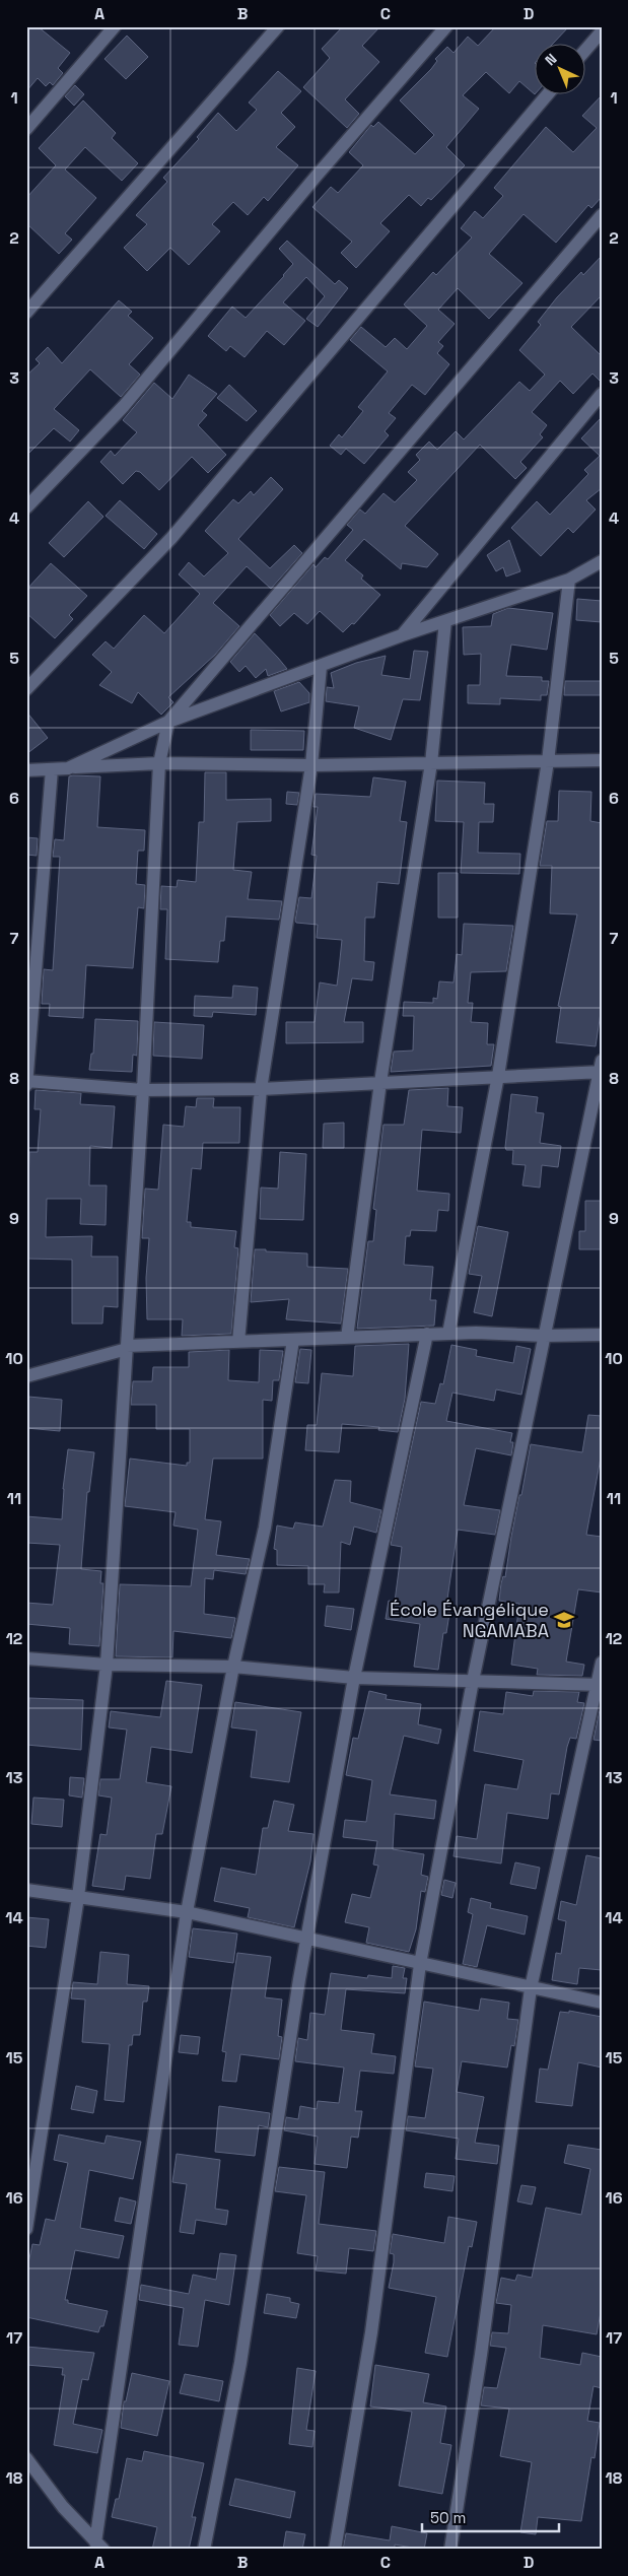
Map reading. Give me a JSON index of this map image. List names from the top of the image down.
{
  "places": {
    "school or university": ["École Évangélique NGAMABA"]
  },
  "scale_bar": "50 m",
  "north": "top left",
  "grid": {
    "columns": [
      "A",
      "B",
      "C",
      "D"
    ],
    "rows": [
      "1",
      "2",
      "3",
      "4",
      "5",
      "6",
      "7",
      "8",
      "9",
      "10",
      "11",
      "12",
      "13",
      "14",
      "15",
      "16",
      "17",
      "18"
    ]
  }
}
